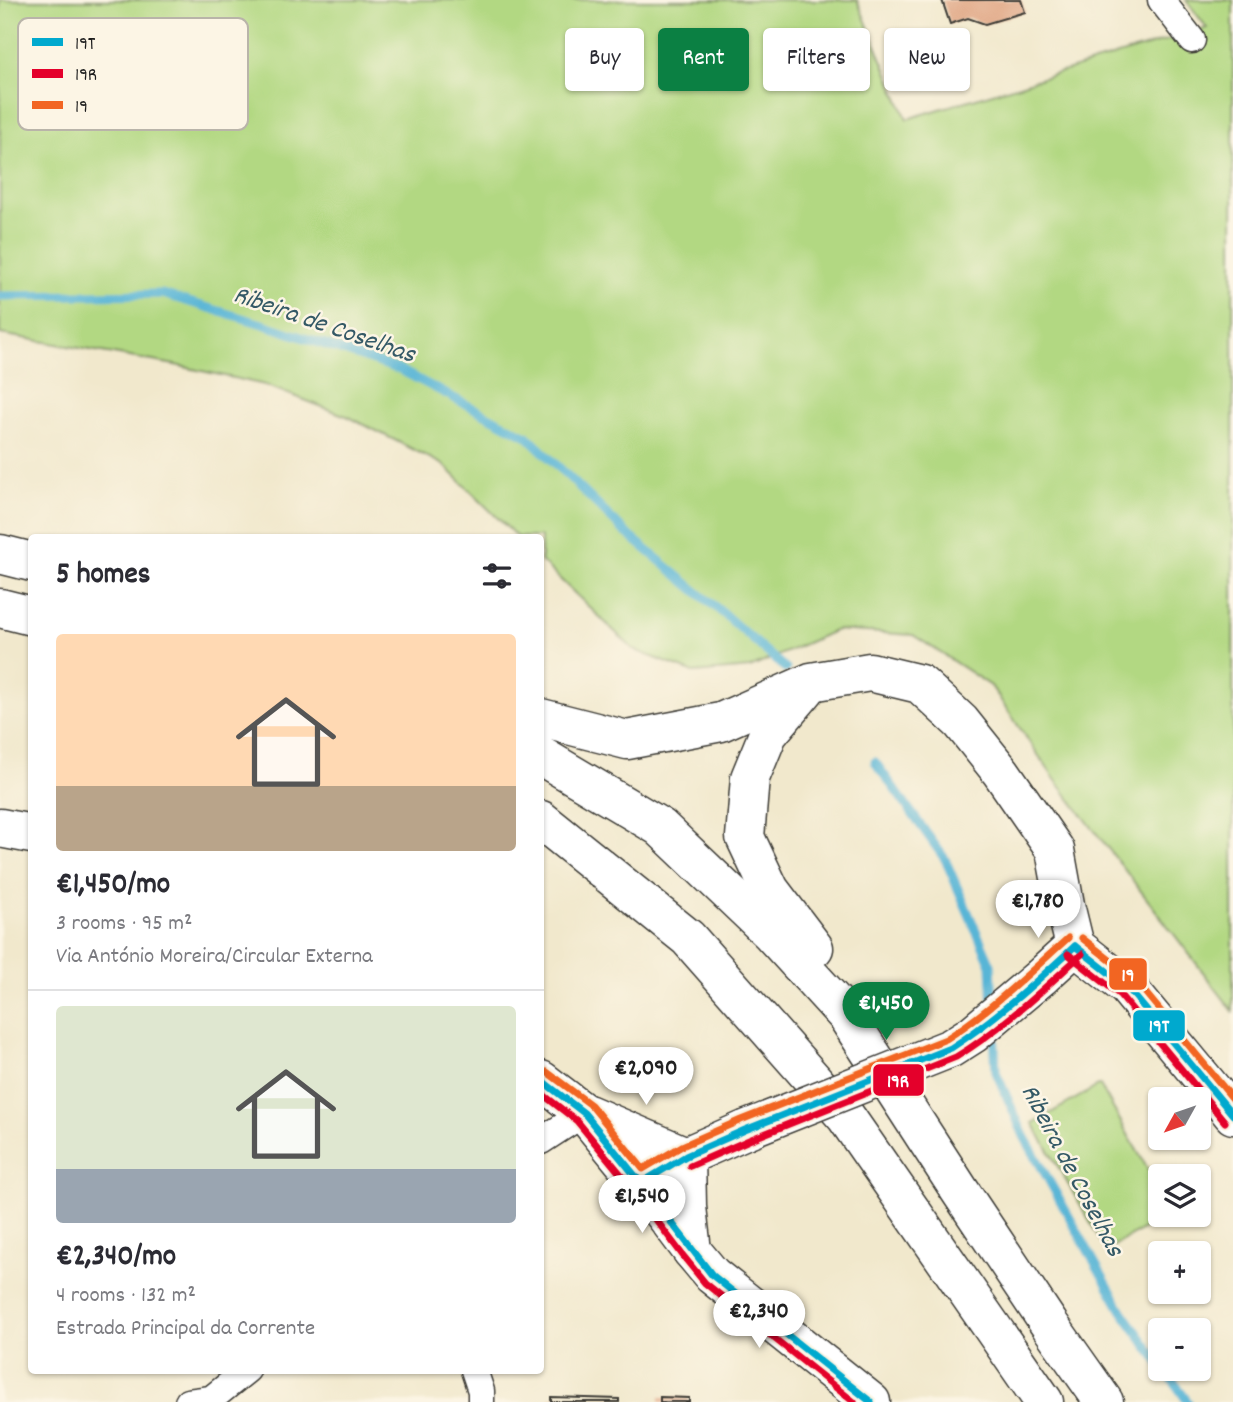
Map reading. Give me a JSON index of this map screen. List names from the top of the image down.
{
  "water": ["Ribeira de Coselhas"],
  "lines": ["transit line 19", "transit line 19T", "transit line 19R"],
  "legend": ["19T", "19R", "19"],
  "north": "bottom left",
  "page": {
    "chip": [
      "Buy",
      "Rent",
      "Filters",
      "New"
    ],
    "heading": "5 homes",
    "list": [
      {
        "name": "€1,450/mo",
        "note": "3 rooms · 95 m² · Via António Moreira/Circular Externa"
      },
      {
        "name": "€2,340/mo",
        "note": "4 rooms · 132 m² · Estrada Principal da Corrente"
      }
    ],
    "price": [
      "€1,780",
      "€1,450",
      "€2,090",
      "€1,540",
      "€2,340"
    ],
    "map_buttons": ["+", "−"]
  }
}
